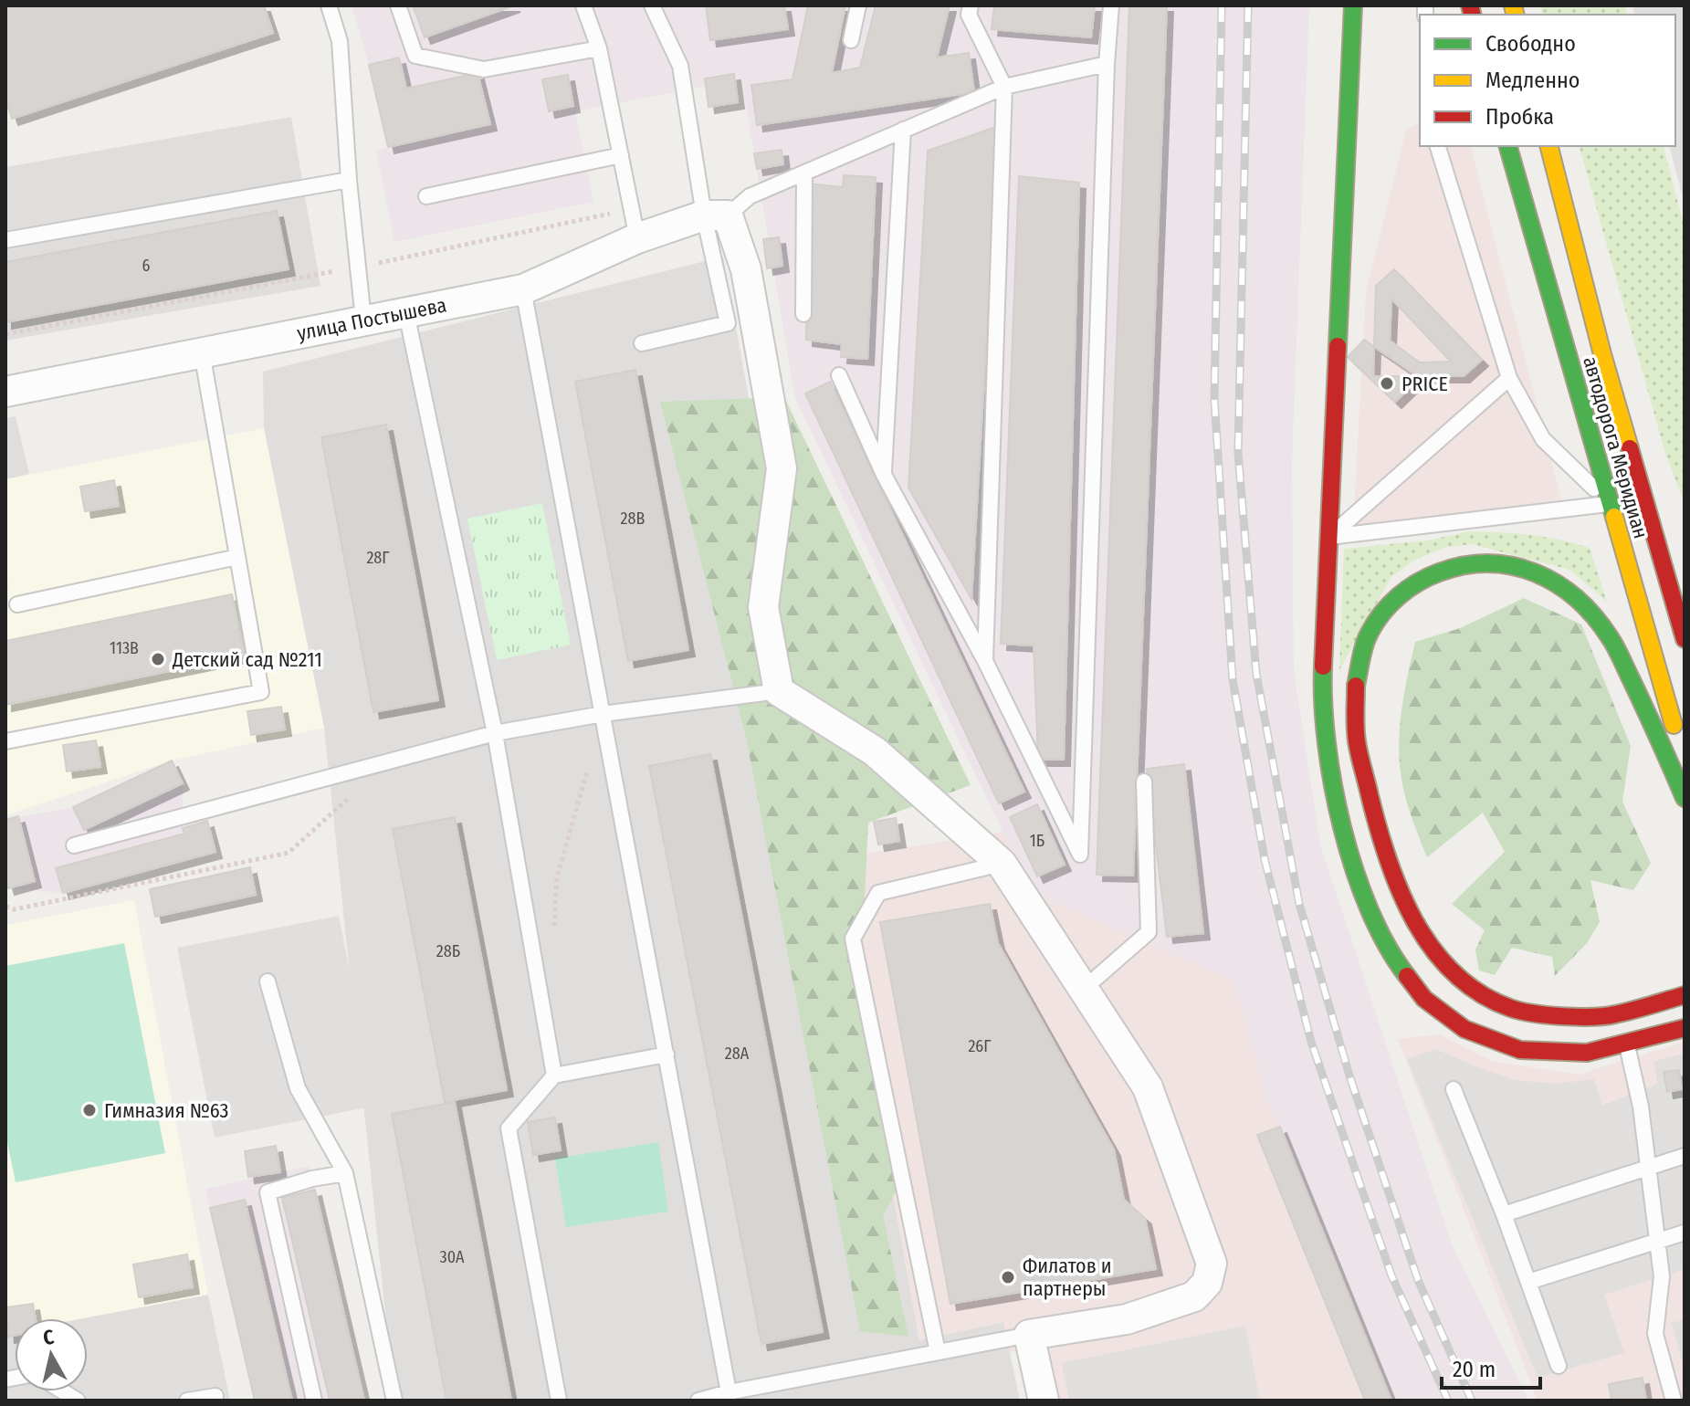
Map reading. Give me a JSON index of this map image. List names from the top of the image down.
{
  "streets": {
    "main road": ["автодорога Меридиан"],
    "street": ["улица Постышева"]
  },
  "places": [
    "PRICE",
    "Детский сад №211",
    "Гимназия №63",
    "Филатов и партнеры"
  ],
  "house_numbers": [
    "6",
    "28В",
    "28Г",
    "113В",
    "1Б",
    "28Б",
    "26Г",
    "28А",
    "30А"
  ],
  "legend": ["Свободно", "Медленно", "Пробка"],
  "scale_bar": "20 m",
  "north": "top"
}
